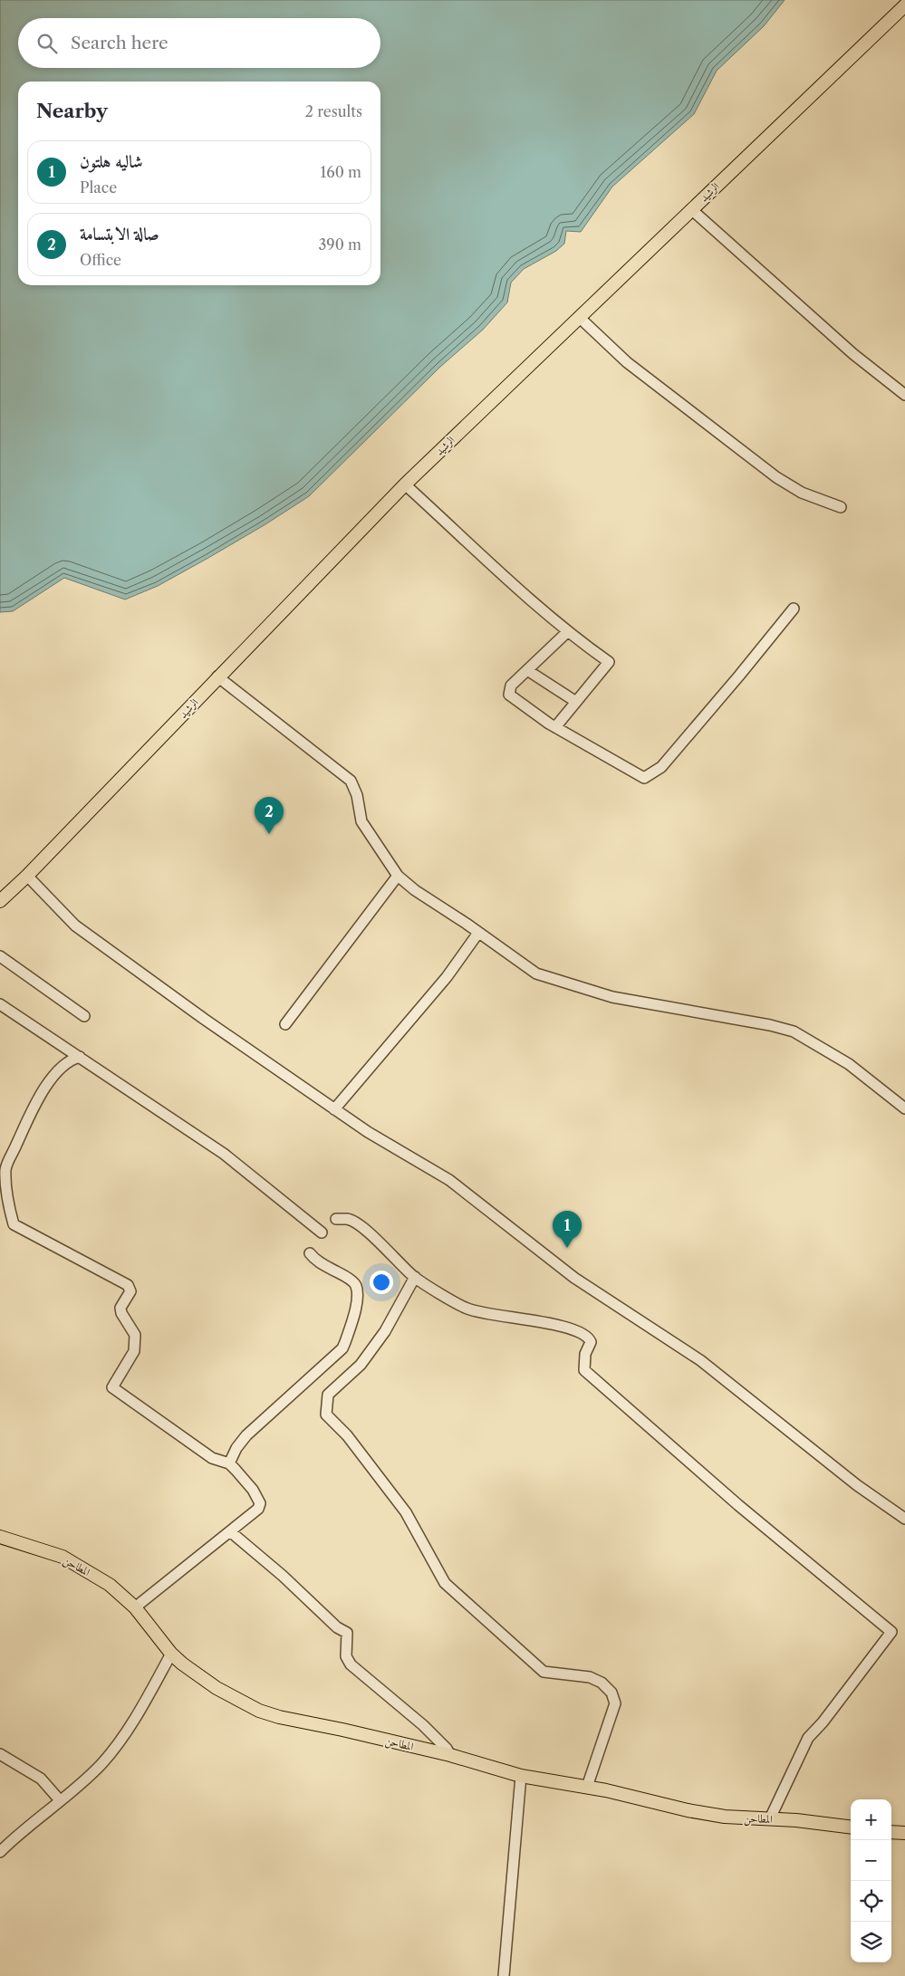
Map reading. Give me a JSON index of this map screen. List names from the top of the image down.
{
  "streets": {
    "main road": ["الرشيد", "المطاحن"]
  },
  "page": {
    "search": "Search here",
    "heading": ["Nearby", "2 results"],
    "list": [
      {
        "mark": "1",
        "name": "شاليه هلتون",
        "note": "Place",
        "value": "160 m"
      },
      {
        "mark": "2",
        "name": "صالة الابتسامة",
        "note": "Office",
        "value": "390 m"
      }
    ],
    "pins": ["2", "1"],
    "map_buttons": ["+", "−"]
  }
}
